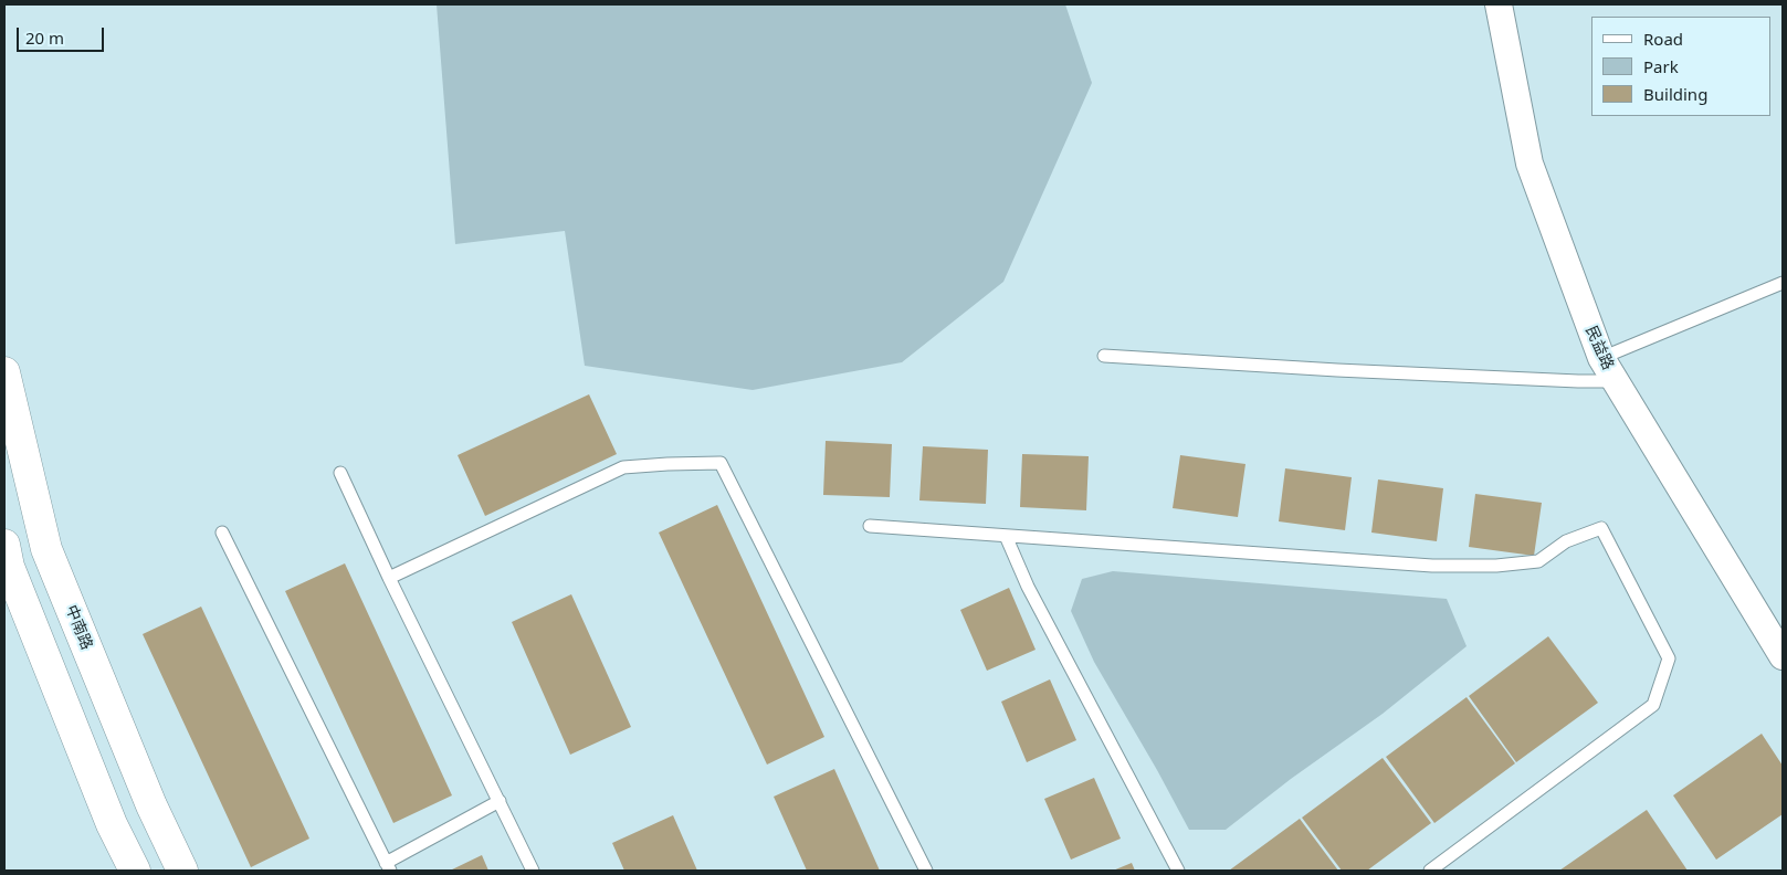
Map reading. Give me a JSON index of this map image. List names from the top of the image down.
{
  "streets": {
    "main road": ["中南路"],
    "street": ["民益路"]
  },
  "legend": ["Road", "Park", "Building"],
  "scale_bar": "20 m"
}
